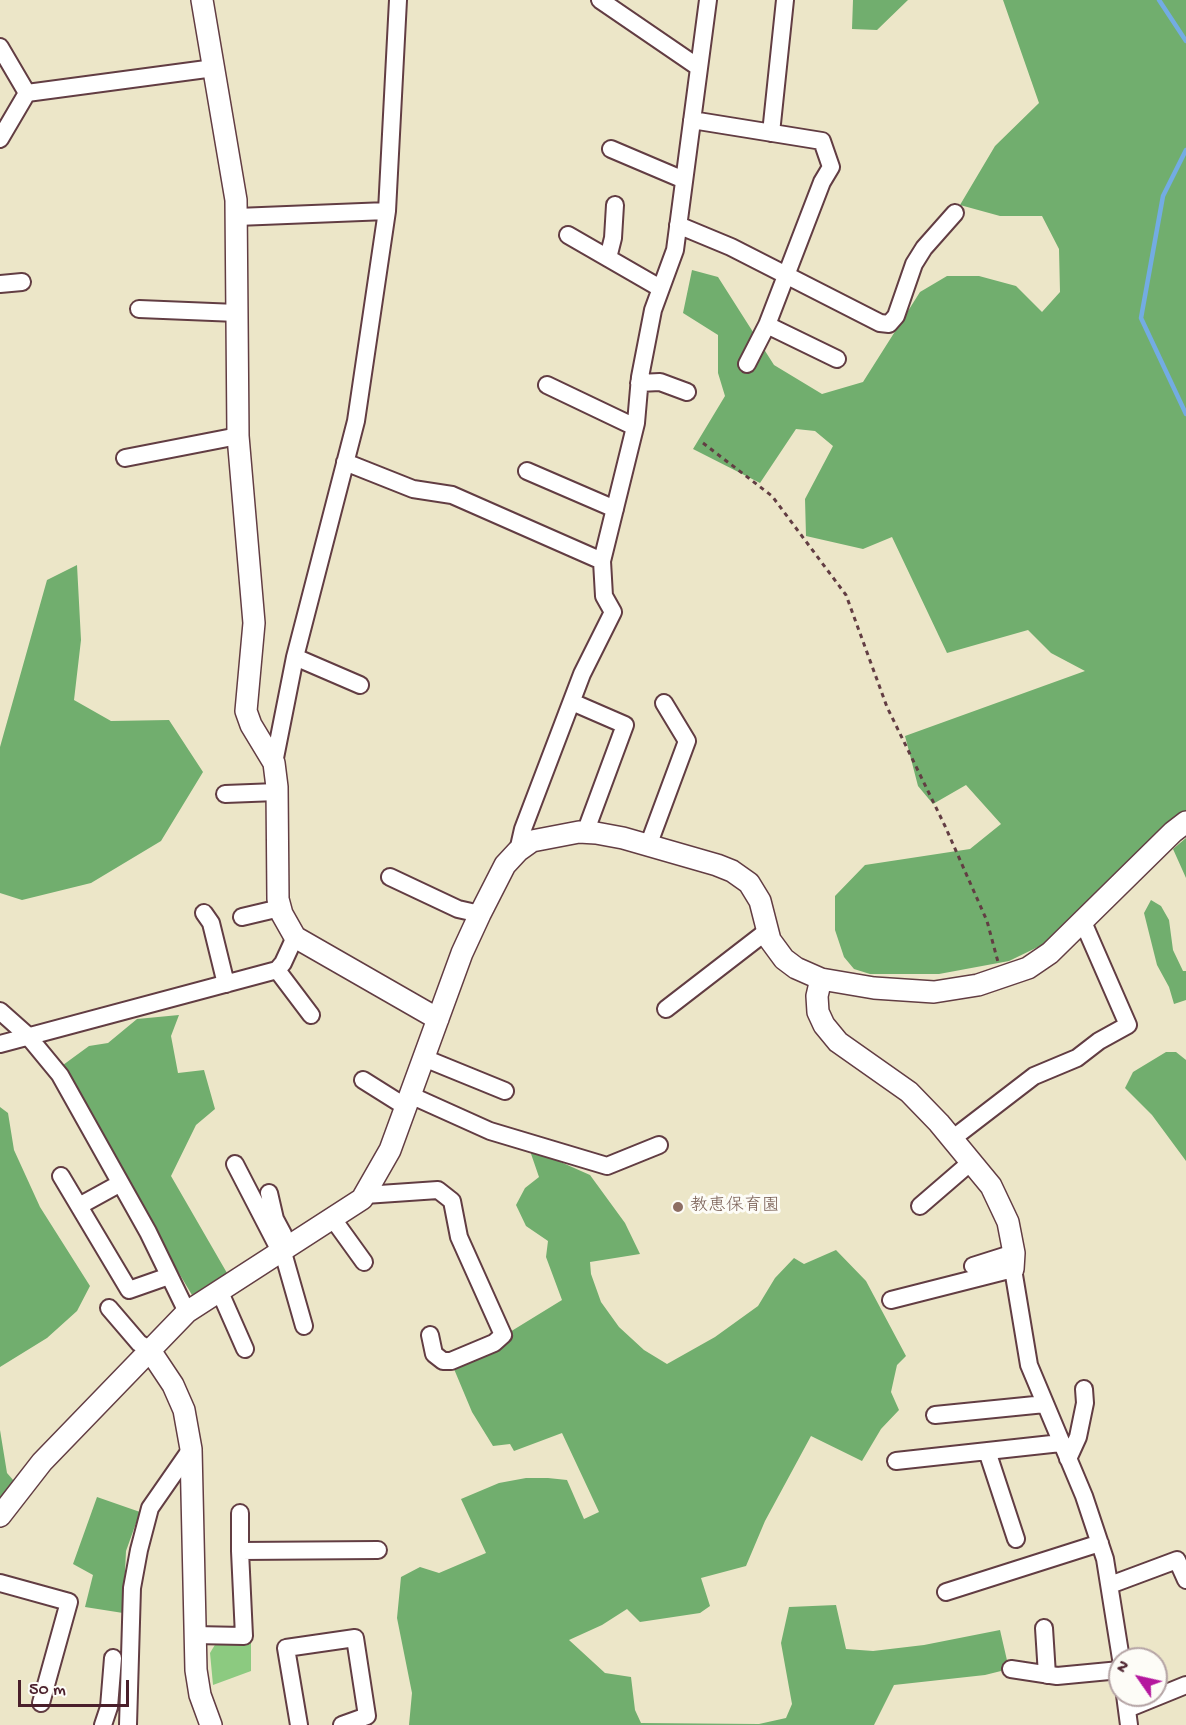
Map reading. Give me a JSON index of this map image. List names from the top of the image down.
{
  "places": ["教恵保育園"],
  "scale_bar": "50 m",
  "north": "top left"
}
